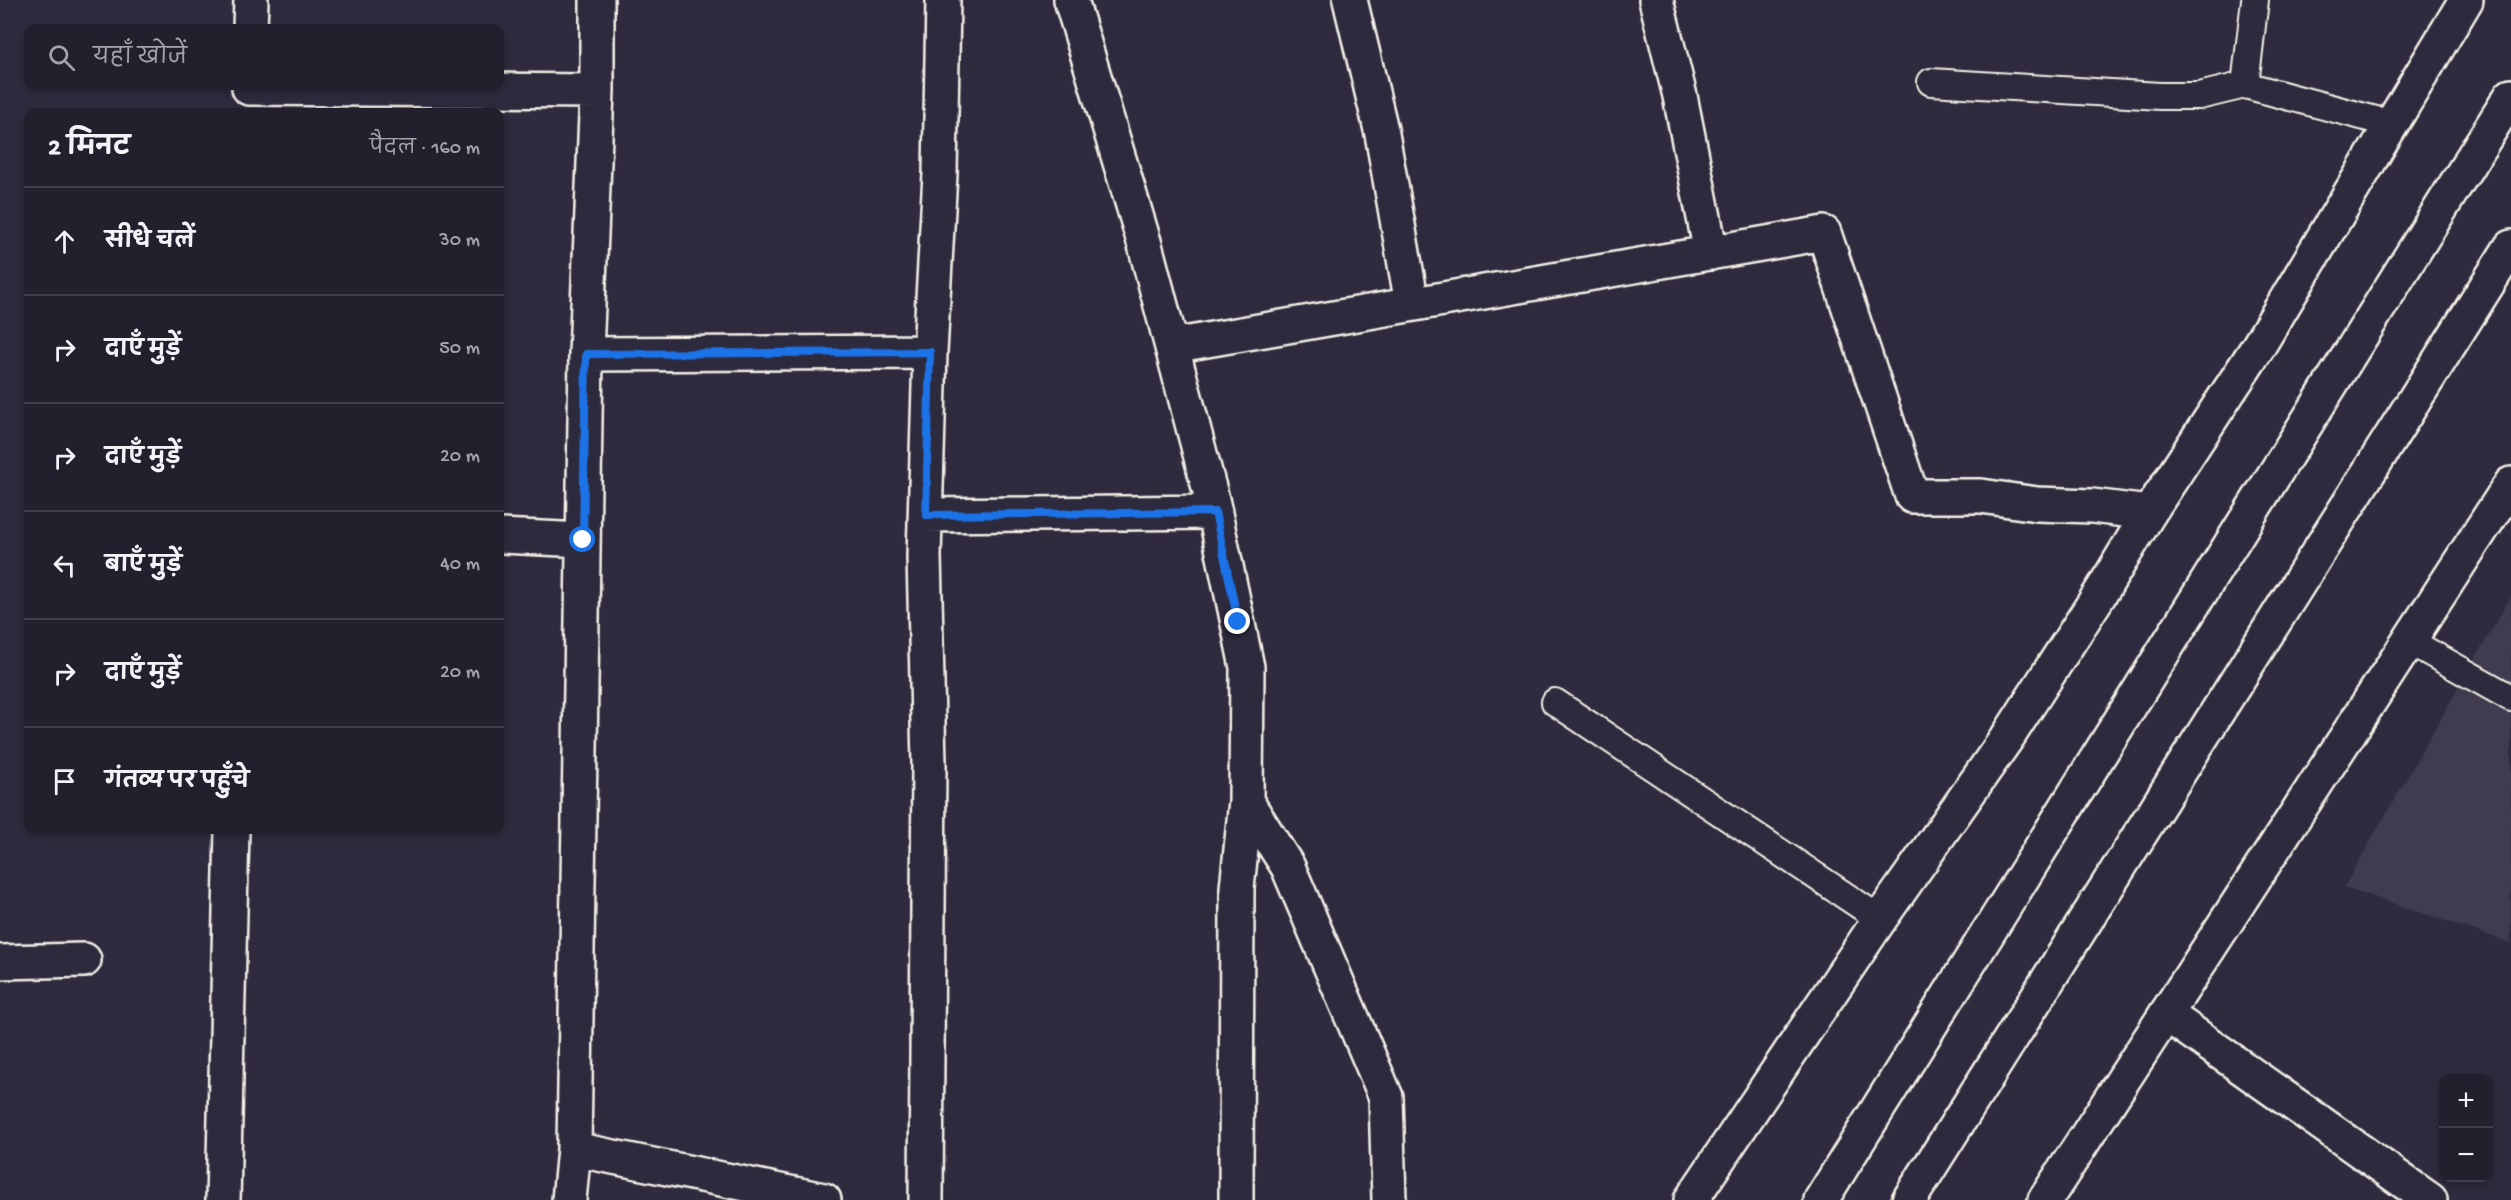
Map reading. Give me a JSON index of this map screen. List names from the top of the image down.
{
  "page": {
    "search": "यहाँ खोजें",
    "heading": ["2 मिनट", "पैदल · 160 m"],
    "list": [
      ["सीधे चलें", "30 m"],
      ["दाएँ मुड़ें", "50 m"],
      ["दाएँ मुड़ें", "20 m"],
      ["बाएँ मुड़ें", "40 m"],
      ["दाएँ मुड़ें", "20 m"],
      "गंतव्य पर पहुँचे"
    ],
    "map_buttons": ["+", "−"]
  }
}
